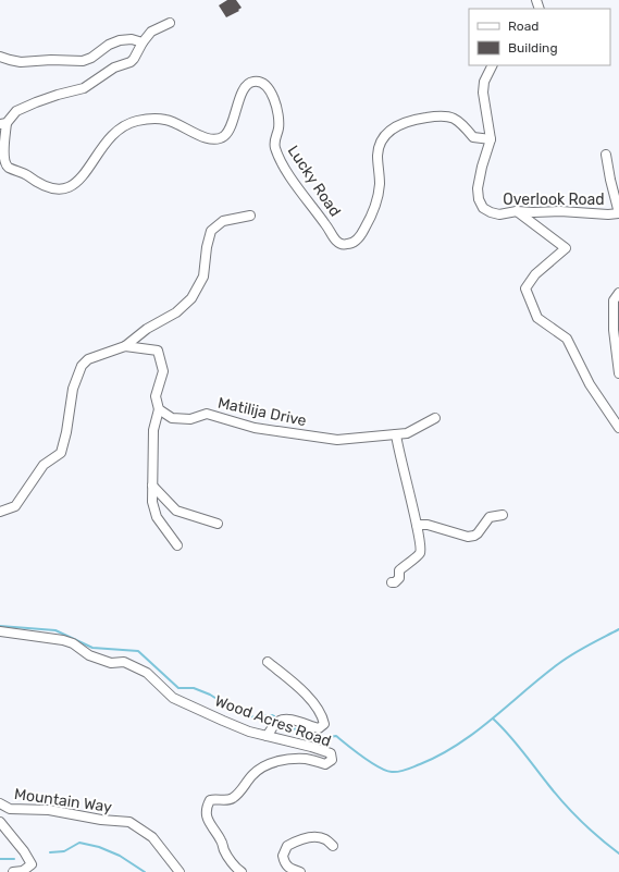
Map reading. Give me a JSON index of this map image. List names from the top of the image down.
{
  "streets": {
    "street": [
      "Lucky Road",
      "Overlook Road",
      "Matilija Drive",
      "Wood Acres Road",
      "Mountain Way"
    ]
  },
  "crossings": [
    ["Lucky Road", "Overlook Road"]
  ],
  "legend": ["Road", "Building"]
}
